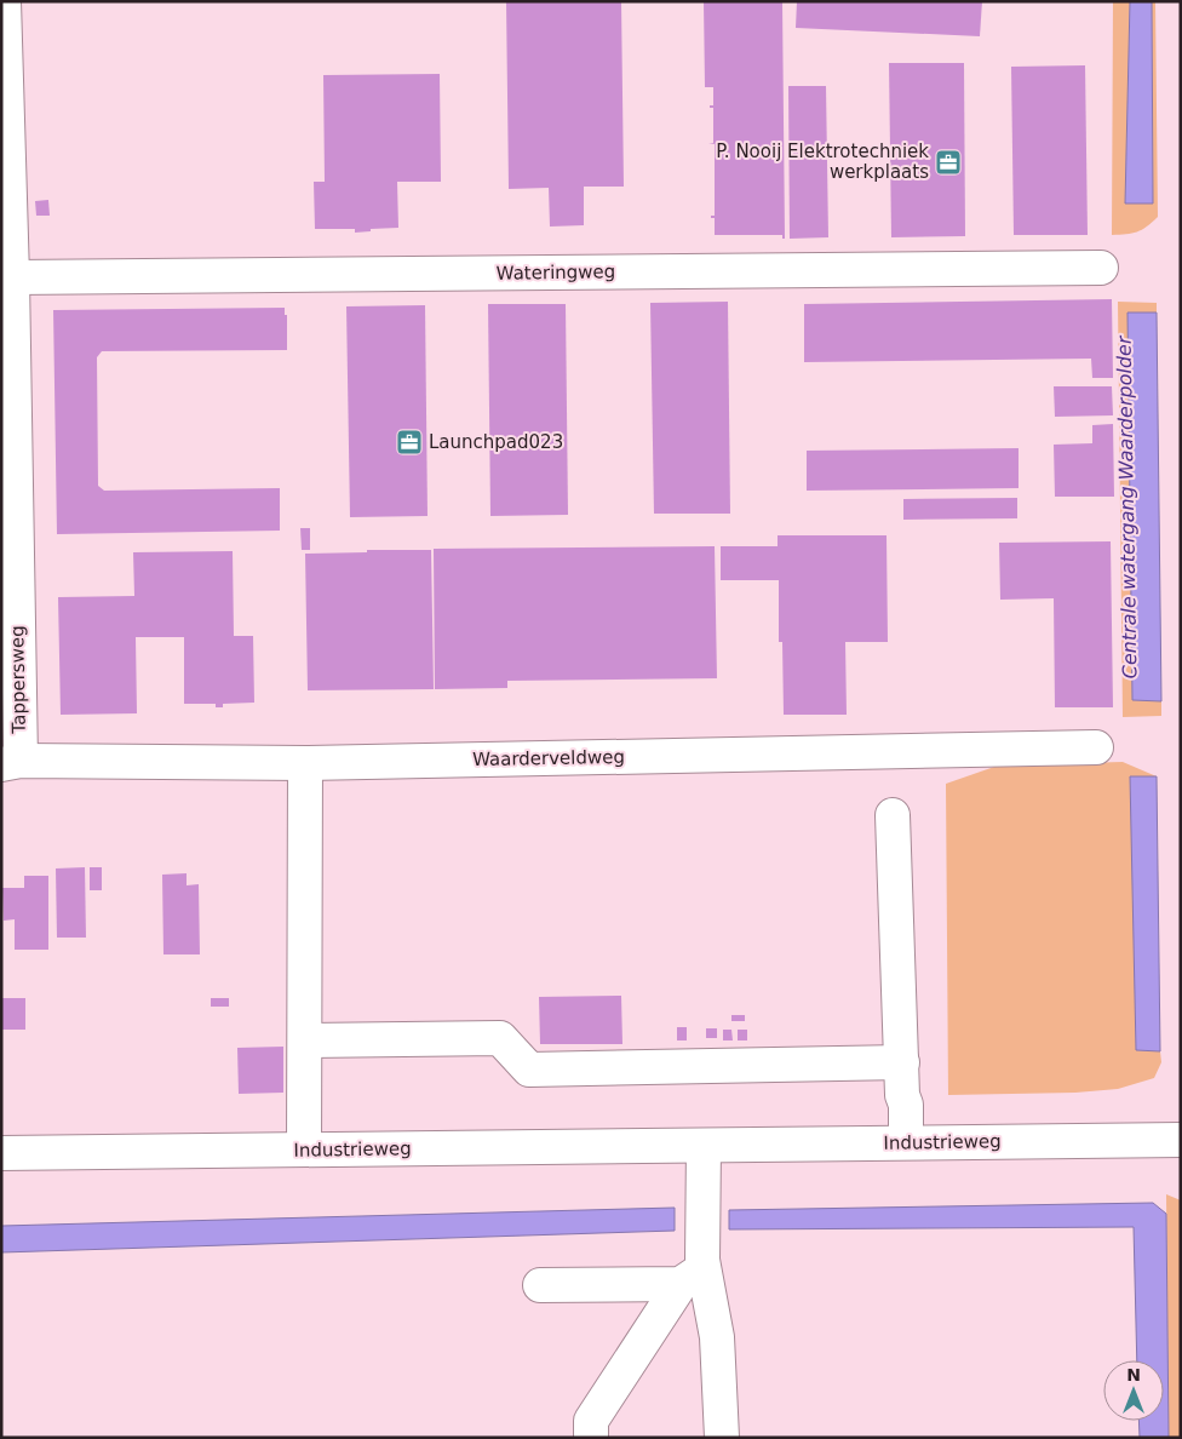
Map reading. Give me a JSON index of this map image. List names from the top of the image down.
{
  "streets": {
    "street": [
      "Wateringweg",
      "Tappersweg",
      "Waarderveldweg",
      "Industrieweg"
    ]
  },
  "crossings": [
    ["Wateringweg", "Tappersweg"],
    ["Tappersweg", "Waarderveldweg"]
  ],
  "water": ["Centrale watergang Waarderpolder"],
  "places": {
    "office": ["P. Nooij Elektrotechniek werkplaats", "Launchpad023"]
  },
  "north": "top"
}
